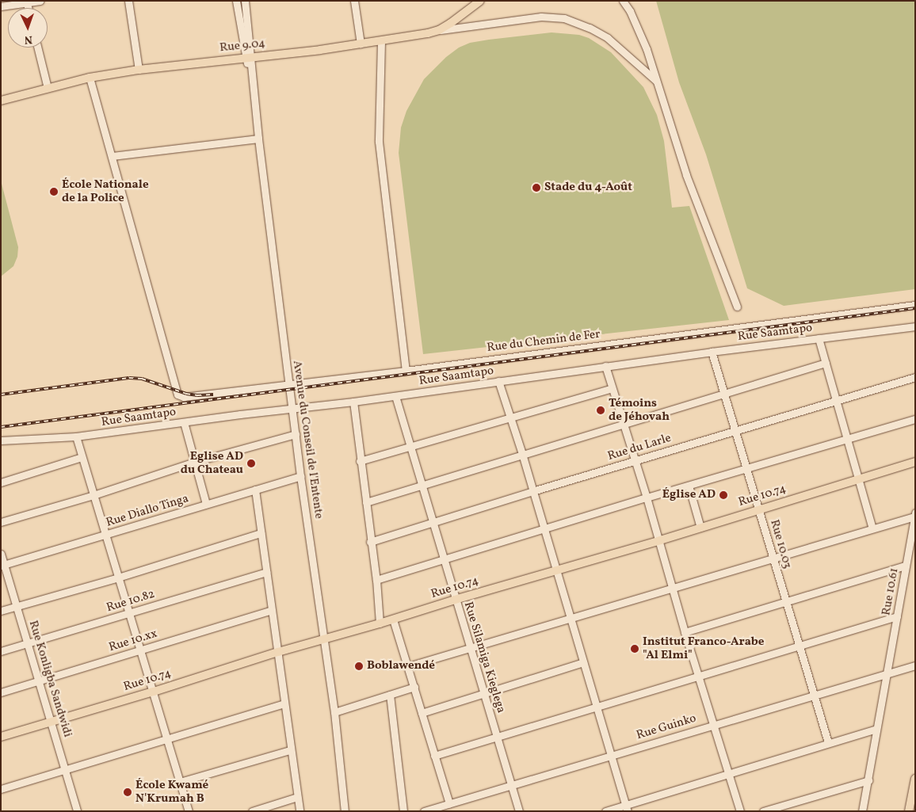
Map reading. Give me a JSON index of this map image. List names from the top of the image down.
{
  "streets": {
    "main road": ["Rue 9.04", "Rue 10.74"],
    "street": [
      "Rue Saamtapo",
      "Rue du Chemin de Fer",
      "Avenue du Conseil de l'Entente",
      "Rue du Larle",
      "Rue Diallo Tinga",
      "Rue 10.03",
      "Rue 10.61",
      "Rue 10.82",
      "Rue 10.xx",
      "Rue Silamiga Kieglega",
      "Rue Konligba Sandwidi",
      "Rue Guinko"
    ]
  },
  "crossings": [
    ["Rue 9.04", "Avenue du Conseil de l'Entente"],
    ["Rue Saamtapo", "Avenue du Conseil de l'Entente"],
    ["Rue Saamtapo", "Rue 10.03"],
    ["Rue Saamtapo", "Rue Silamiga Kieglega"],
    ["Rue du Chemin de Fer", "Avenue du Conseil de l'Entente"],
    ["Avenue du Conseil de l'Entente", "Rue 10.74"],
    ["Avenue du Conseil de l'Entente", "Rue Diallo Tinga"],
    ["Rue du Larle", "Rue 10.03"],
    ["Rue du Larle", "Rue Silamiga Kieglega"],
    ["Rue 10.74", "Rue 10.03"],
    ["Rue 10.74", "Rue Silamiga Kieglega"],
    ["Rue 10.74", "Rue Konligba Sandwidi"],
    ["Rue Diallo Tinga", "Rue Konligba Sandwidi"],
    ["Rue 10.03", "Rue Guinko"],
    ["Rue 10.61", "Rue Guinko"],
    ["Rue 10.82", "Rue Konligba Sandwidi"],
    ["Rue 10.xx", "Rue Konligba Sandwidi"],
    ["Rue Silamiga Kieglega", "Rue Guinko"]
  ],
  "places": [
    "Stade du 4-Août",
    "École Nationale de la Police",
    "Témoins de Jéhovah",
    "Eglise AD du Chateau",
    "Église AD",
    "Institut Franco-Arabe \"Al Elmi\"",
    "Boblawendé",
    "École Kwamé N'Krumah B"
  ],
  "north": "bottom"
}
